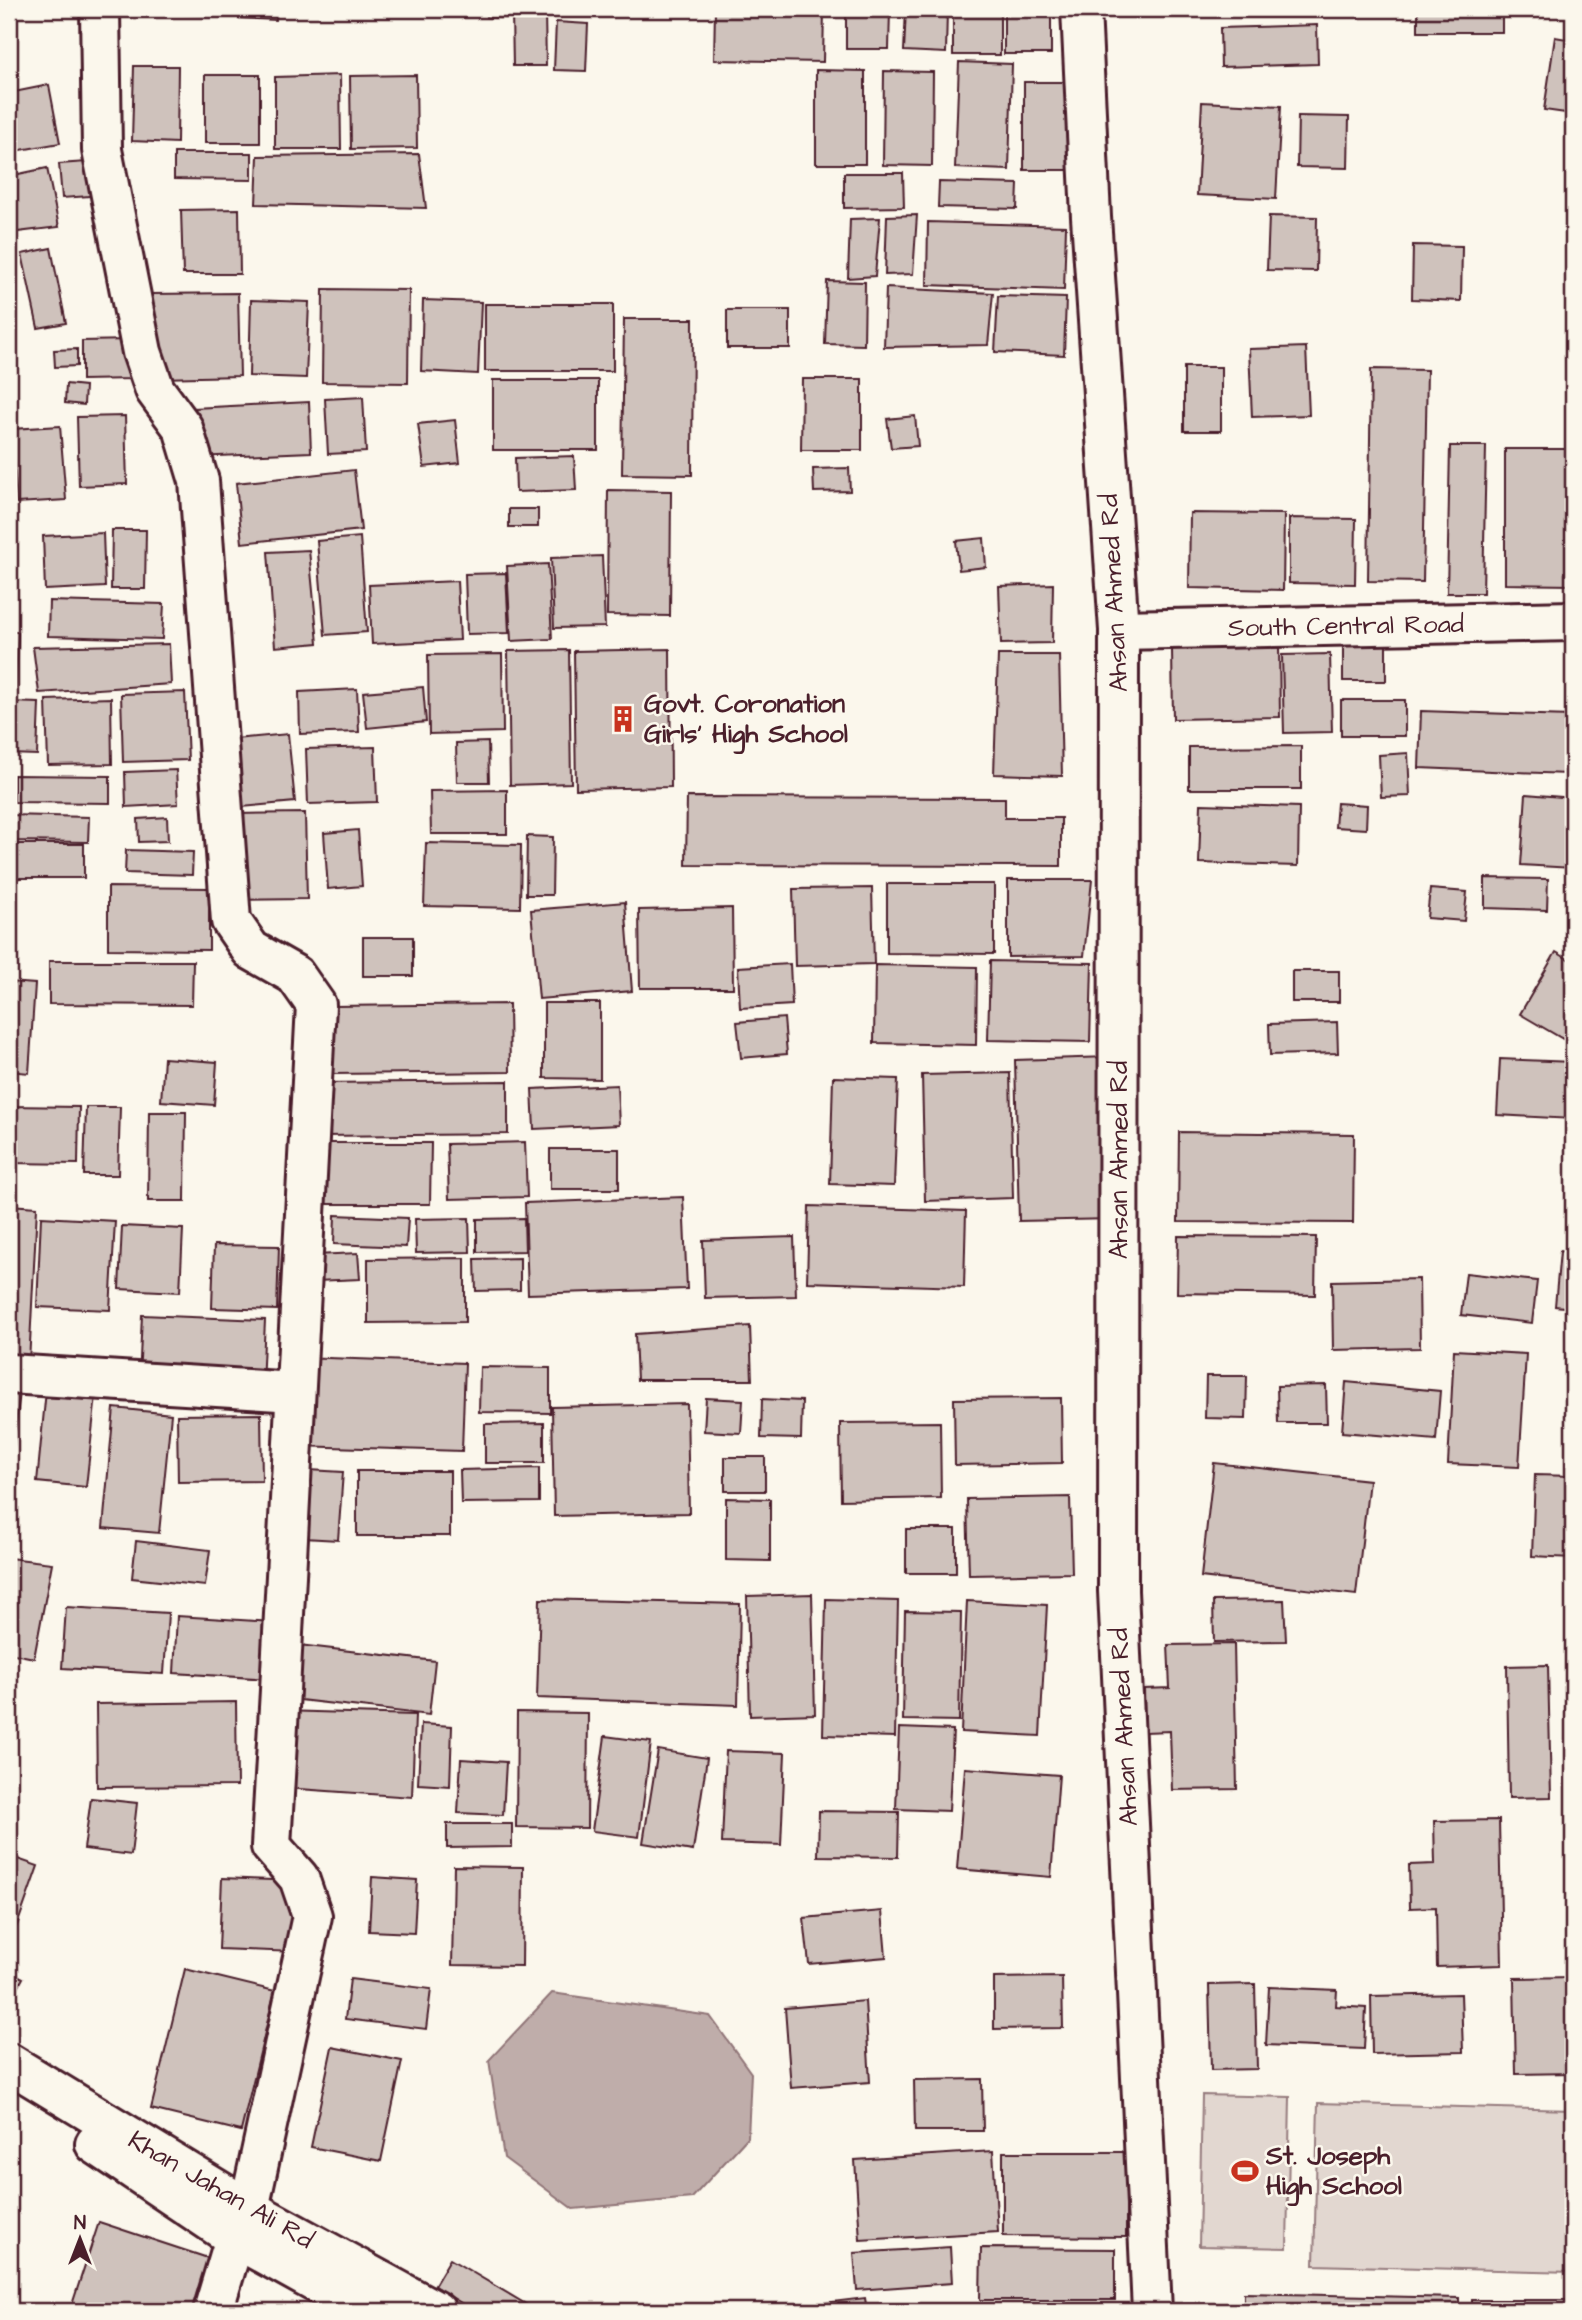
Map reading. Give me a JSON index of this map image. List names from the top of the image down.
{
  "streets": {
    "main road": ["Ahsan Ahmed Rd", "South Central Road", "Khan Jahan Ali Rd"]
  },
  "crossings": [
    ["Ahsan Ahmed Rd", "South Central Road"]
  ],
  "places": {
    "building": ["Govt. Coronation Girls' High School"],
    "sports": ["St. Joseph High School"]
  },
  "north": "top"
}
